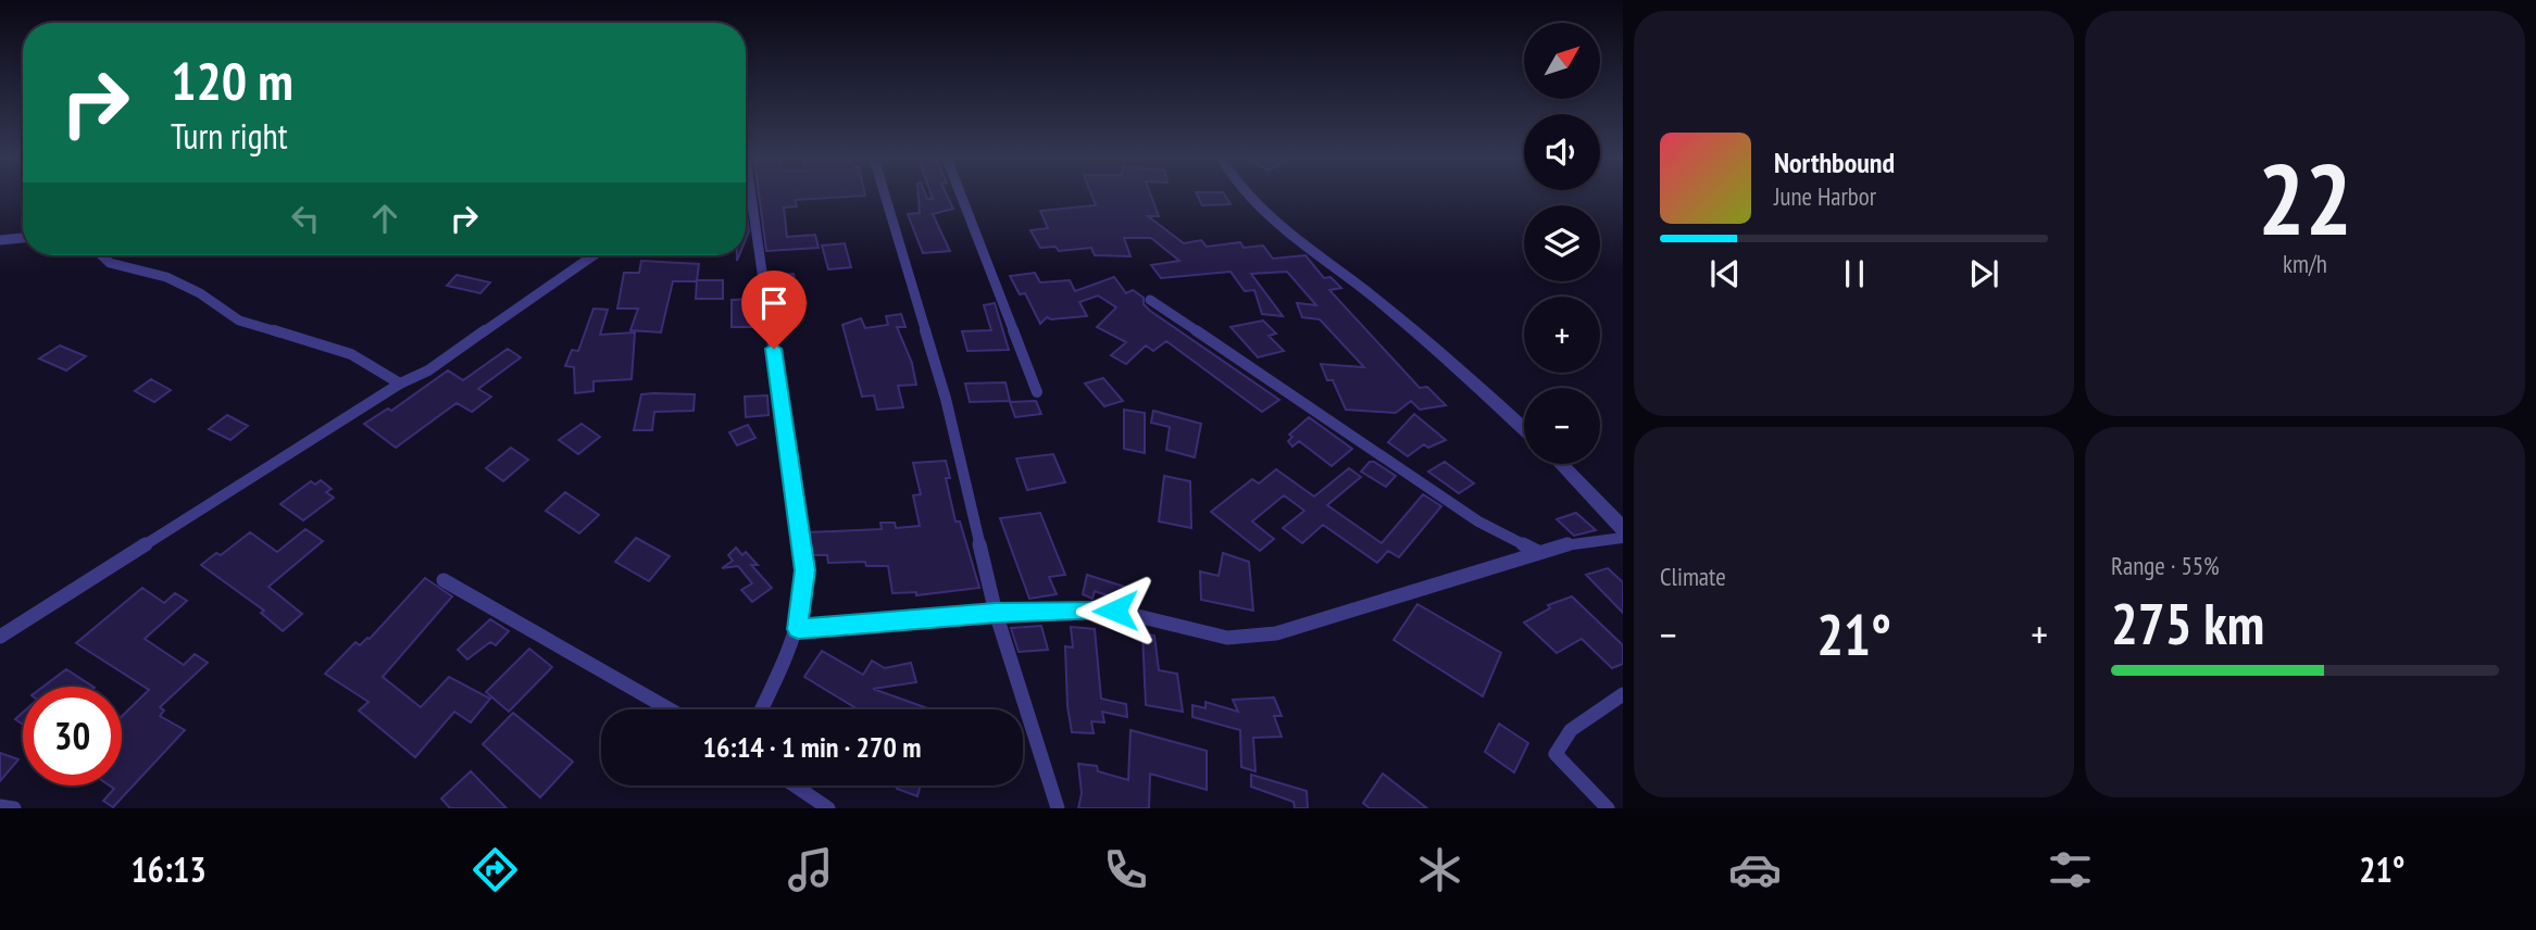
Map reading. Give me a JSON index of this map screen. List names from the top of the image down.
{
  "north": "top right",
  "page": {
    "tile": [
      ["22", "km/h"],
      "Climate",
      ["Range · 55%", "275 km"]
    ],
    "map_buttons": ["+", "−"],
    "turn": ["120 m", "Turn right"],
    "song": ["Northbound", "June Harbor"],
    "heat": ["−", "21°", "+"],
    "limit": "30",
    "trip": "16:14 · 1 min · 270 m",
    "tabs": ["16:13", "21°"]
  }
}
